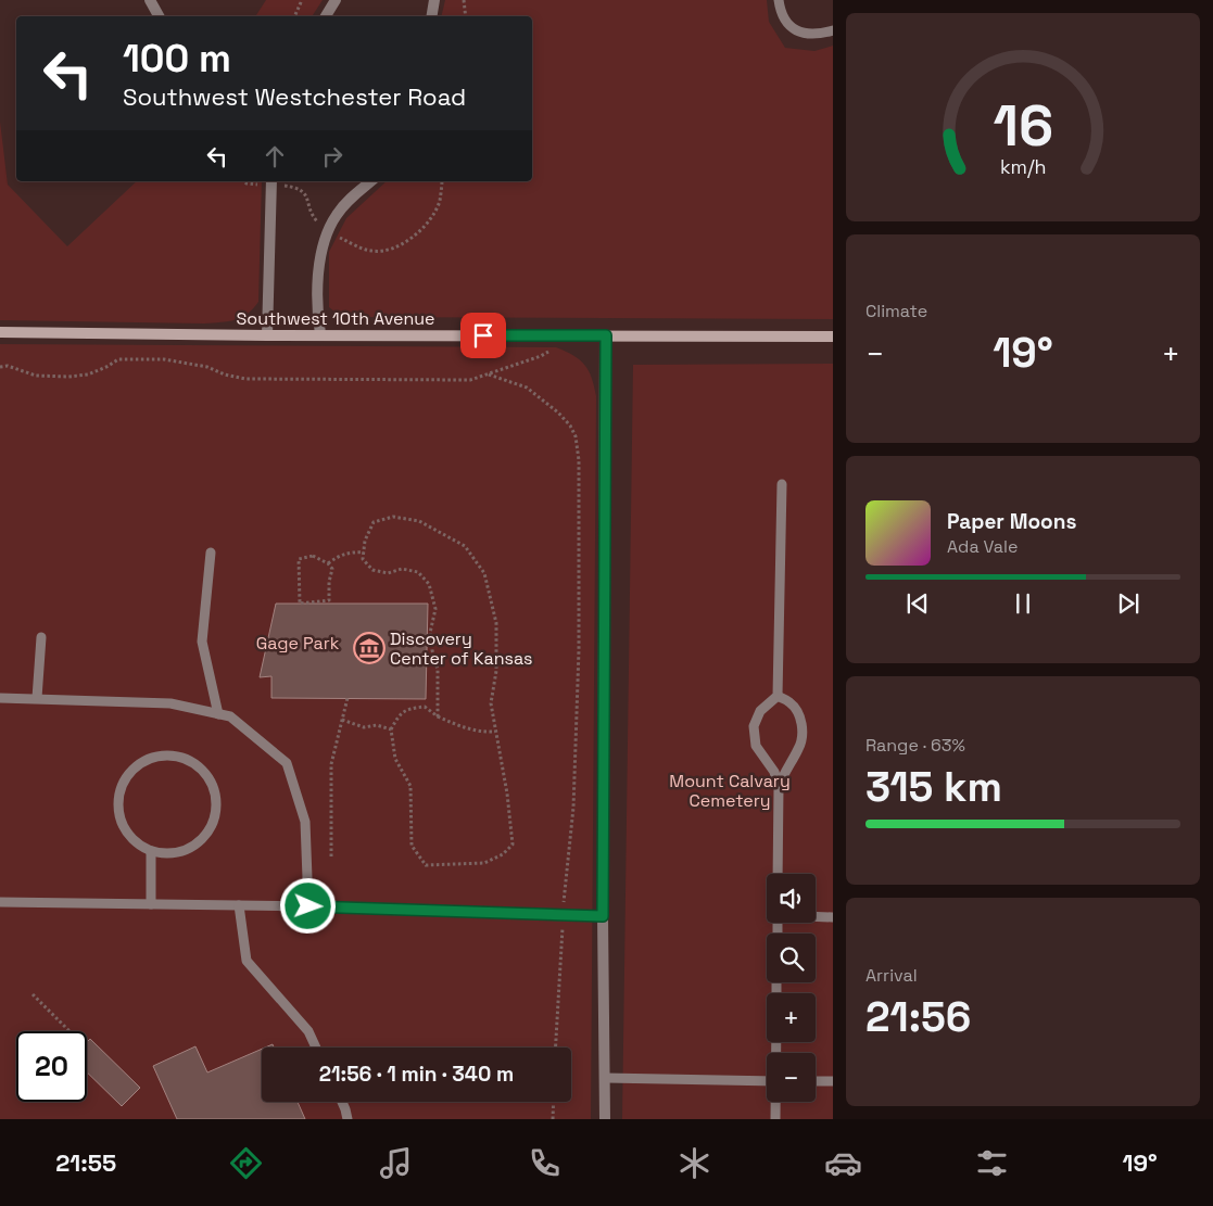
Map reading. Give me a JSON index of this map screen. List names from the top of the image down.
{
  "streets": {
    "main road": ["Southwest 10th Avenue"]
  },
  "parks": ["Gage Park", "Mount Calvary Cemetery"],
  "places": {
    "museum": ["Discovery Center of Kansas"]
  },
  "page": {
    "turn": ["100 m", "Southwest Westchester Road"],
    "tile": [
      "Climate",
      ["Range · 63%", "315 km"],
      ["Arrival", "21:56"]
    ],
    "heat": ["−", "19°", "+"],
    "song": ["Paper Moons", "Ada Vale"],
    "map_buttons": ["+", "−"],
    "limit": "20",
    "trip": "21:56 · 1 min · 340 m",
    "tabs": ["21:55", "19°"],
    "gauge": ["16", "km/h"]
  }
}
